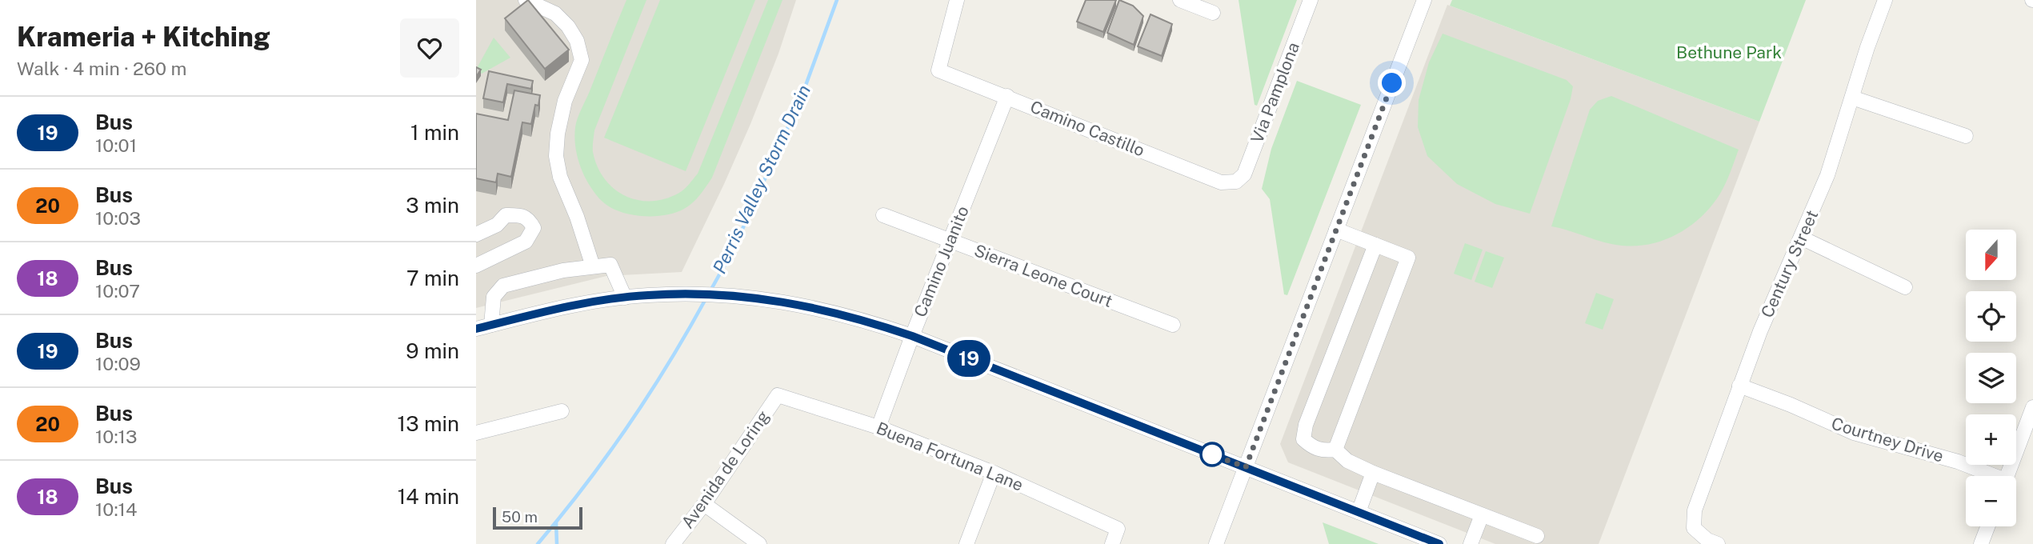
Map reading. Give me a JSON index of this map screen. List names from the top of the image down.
{
  "streets": {
    "street": [
      "Via Pamplona",
      "Camino Castillo",
      "Camino Juanito",
      "Century Street",
      "Sierra Leone Court",
      "Courtney Drive",
      "Buena Fortuna Lane",
      "Avenida de Loring"
    ]
  },
  "crossings": [
    ["Via Pamplona", "Camino Castillo"],
    ["Camino Castillo", "Camino Juanito"],
    ["Camino Juanito", "Sierra Leone Court"],
    ["Camino Juanito", "Buena Fortuna Lane"],
    ["Century Street", "Courtney Drive"],
    ["Buena Fortuna Lane", "Avenida de Loring"]
  ],
  "water": ["Perris Valley Storm Drain"],
  "parks": ["Bethune Park"],
  "lines": ["bus line 19"],
  "scale_bar": "50 m",
  "north": "bottom",
  "page": {
    "heading": ["Krameria + Kitching", "Walk · 4 min · 260 m"],
    "on_map": "19",
    "list": [
      {
        "mark": "19",
        "name": "Bus",
        "note": "10:01",
        "value": "1 min"
      },
      {
        "mark": "20",
        "name": "Bus",
        "note": "10:03",
        "value": "3 min"
      },
      {
        "mark": "18",
        "name": "Bus",
        "note": "10:07",
        "value": "7 min"
      },
      {
        "mark": "19",
        "name": "Bus",
        "note": "10:09",
        "value": "9 min"
      },
      {
        "mark": "20",
        "name": "Bus",
        "note": "10:13",
        "value": "13 min"
      },
      {
        "mark": "18",
        "name": "Bus",
        "note": "10:14",
        "value": "14 min"
      }
    ],
    "map_buttons": ["+", "−"],
    "scale": "50 m"
  }
}
